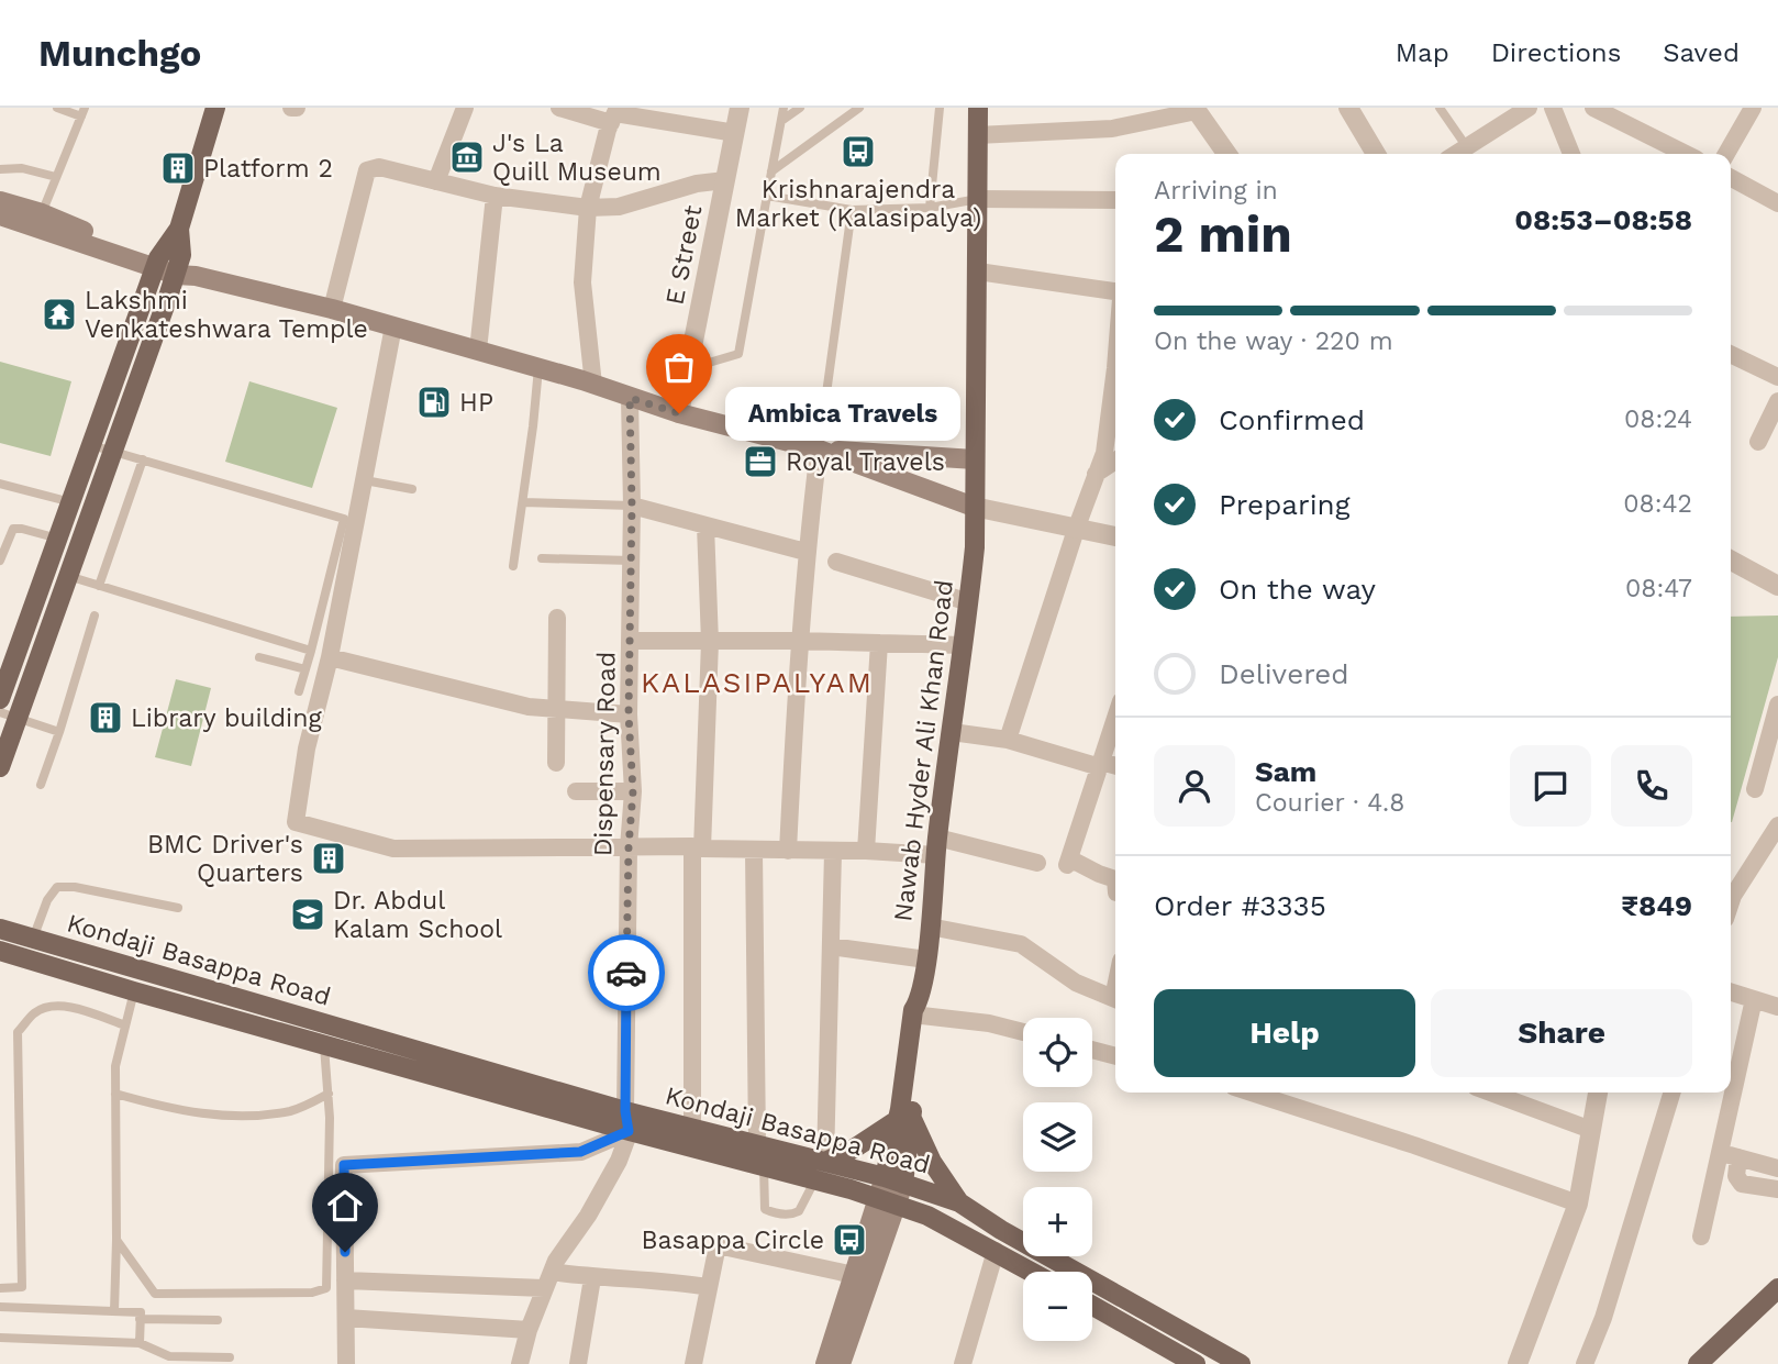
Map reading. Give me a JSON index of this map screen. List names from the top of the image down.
{
  "streets": {
    "main road": ["Nawab Hyder Ali Khan Road", "Kondaji Basappa Road"],
    "street": ["E Street", "Dispensary Road"]
  },
  "crossings": [
    ["Nawab Hyder Ali Khan Road", "Kondaji Basappa Road"],
    ["Dispensary Road", "Kondaji Basappa Road"]
  ],
  "districts": ["KALASIPALYAM"],
  "places": {
    "bus stop": ["Krishnarajendra Market (Kalasipalya)", "Basappa Circle"],
    "museum": ["J's La Quill Museum"],
    "building": ["Platform 2", "Library building", "BMC Driver's Quarters"],
    "temple": ["Lakshmi Venkateshwara Temple"],
    "fuel station": ["HP"],
    "other": ["Ambica Travels"],
    "office": ["Royal Travels"],
    "school or university": ["Dr. Abdul Kalam School"]
  },
  "page": {
    "header": "Munchgo",
    "nav": ["Map", "Directions", "Saved"],
    "heading": ["2 min", "Arriving in", "08:53–08:58"],
    "panel": [
      "Sam",
      "Courier · 4.8",
      "Order #3335",
      "₹849"
    ],
    "bar": "On the way · 220 m",
    "list": [
      ["Confirmed", "08:24"],
      ["Preparing", "08:42"],
      ["On the way", "08:47"],
      "Delivered"
    ],
    "bubble": "Ambica Travels",
    "buttons": ["Help", "Share"],
    "map_buttons": ["+", "−"]
  }
}
